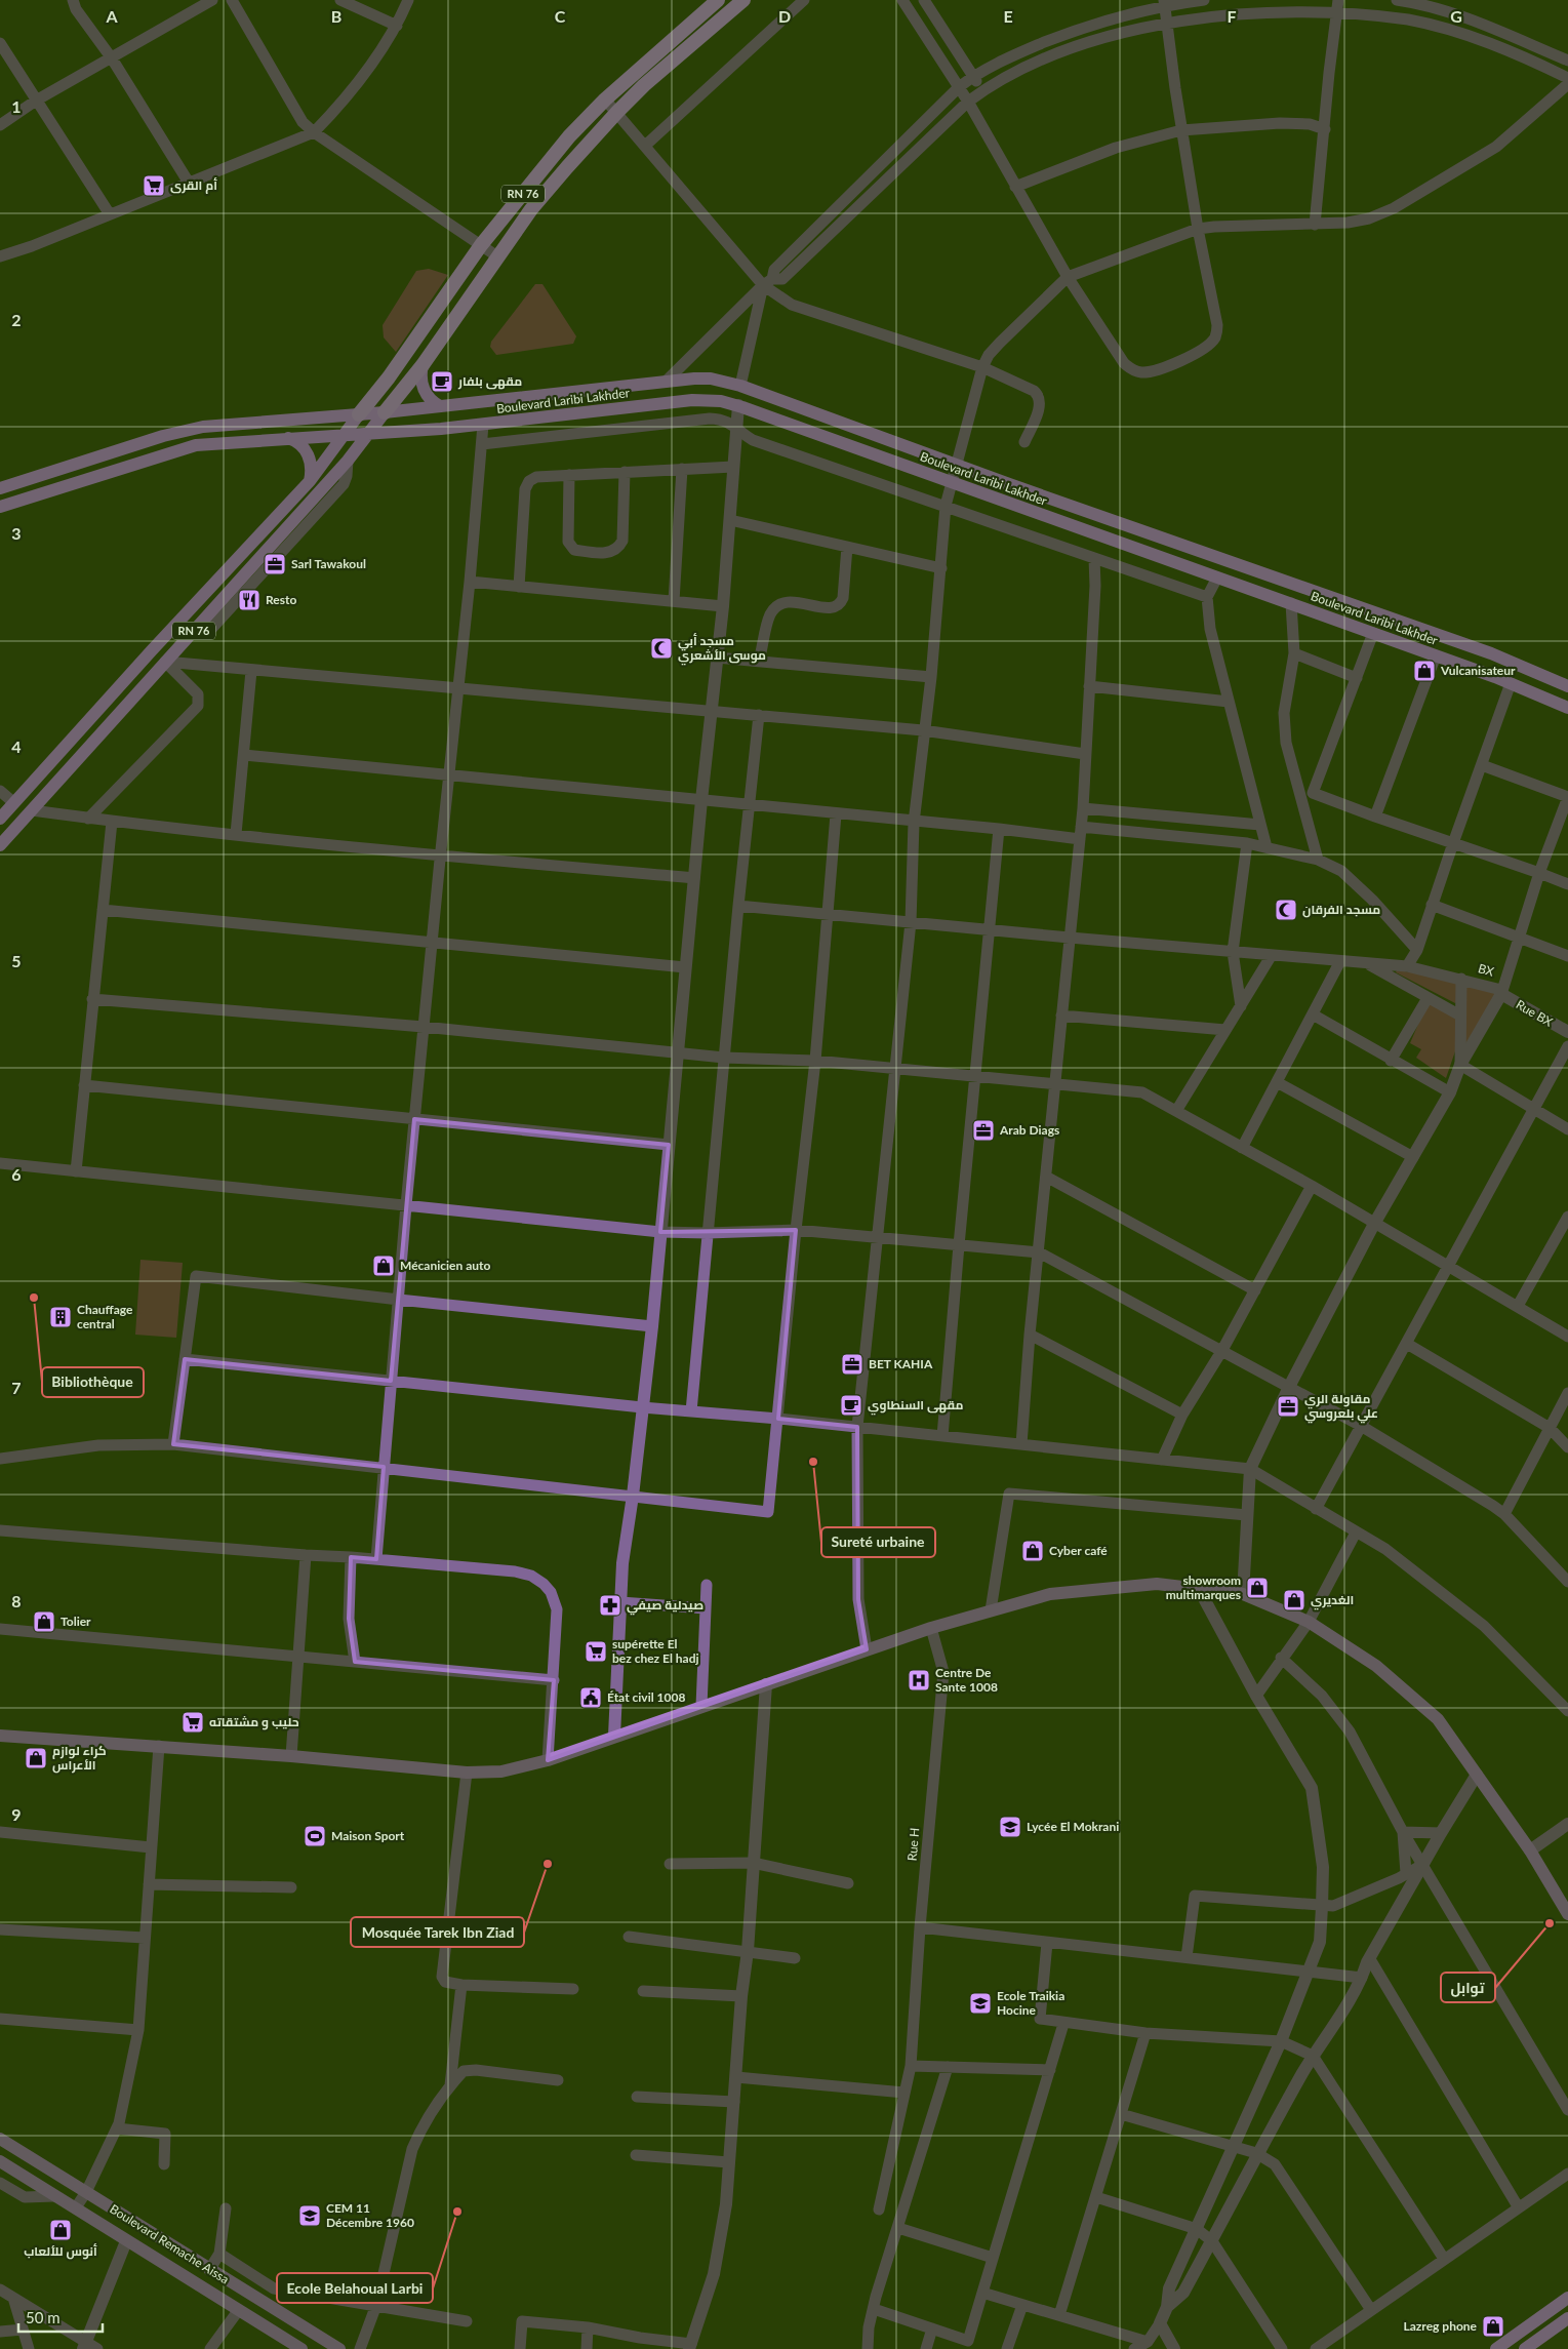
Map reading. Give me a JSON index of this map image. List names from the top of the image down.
{
  "streets": {
    "highway": ["RN 76"],
    "main road": ["Boulevard Laribi Lakhder", "Boulevard Remache Aissa"],
    "street": ["BX", "Rue BX", "Rue H"]
  },
  "crossings": [
    ["RN 76", "Boulevard Laribi Lakhder"],
    ["BX", "Rue BX"]
  ],
  "places": {
    "supermarket": ["أم القرى", "supérette El bez chez El hadj", "حليب و مشتقاته"],
    "cafe": ["مقهى بلفار", "مقهى السنطاوي"],
    "office": [
      "Sarl Tawakoul",
      "Arab Diags",
      "BET KAHIA",
      "مقاولة الري علي بلعروسي"
    ],
    "restaurant": ["Resto"],
    "mosque": ["مسجد أبي موسى الأشعري", "مسجد الفرقان"],
    "shop": [
      "Vulcanisateur",
      "Mécanicien auto",
      "Cyber café",
      "showroom multimarques",
      "الغديري",
      "Tolier",
      "كراء لوازم الأعراس",
      "أنوس للألعاب",
      "Lazreg phone"
    ],
    "other": [
      "Bibliothèque",
      "Sureté urbaine",
      "Mosquée Tarek Ibn Ziad",
      "توابل",
      "Ecole Belahoual Larbi"
    ],
    "building": ["Chauffage central"],
    "pharmacy": ["صيدلية صيفي"],
    "hospital": ["Centre De Sante 1008"],
    "public building": ["État civil 1008"],
    "school or university": ["Lycée El Mokrani", "Ecole Traikia Hocine", "CEM 11 Décembre 1960"],
    "sports": ["Maison Sport"]
  },
  "scale_bar": "50 m",
  "grid": {
    "columns": [
      "A",
      "B",
      "C",
      "D",
      "E",
      "F",
      "G"
    ],
    "rows": [
      "1",
      "2",
      "3",
      "4",
      "5",
      "6",
      "7",
      "8",
      "9"
    ]
  }
}
